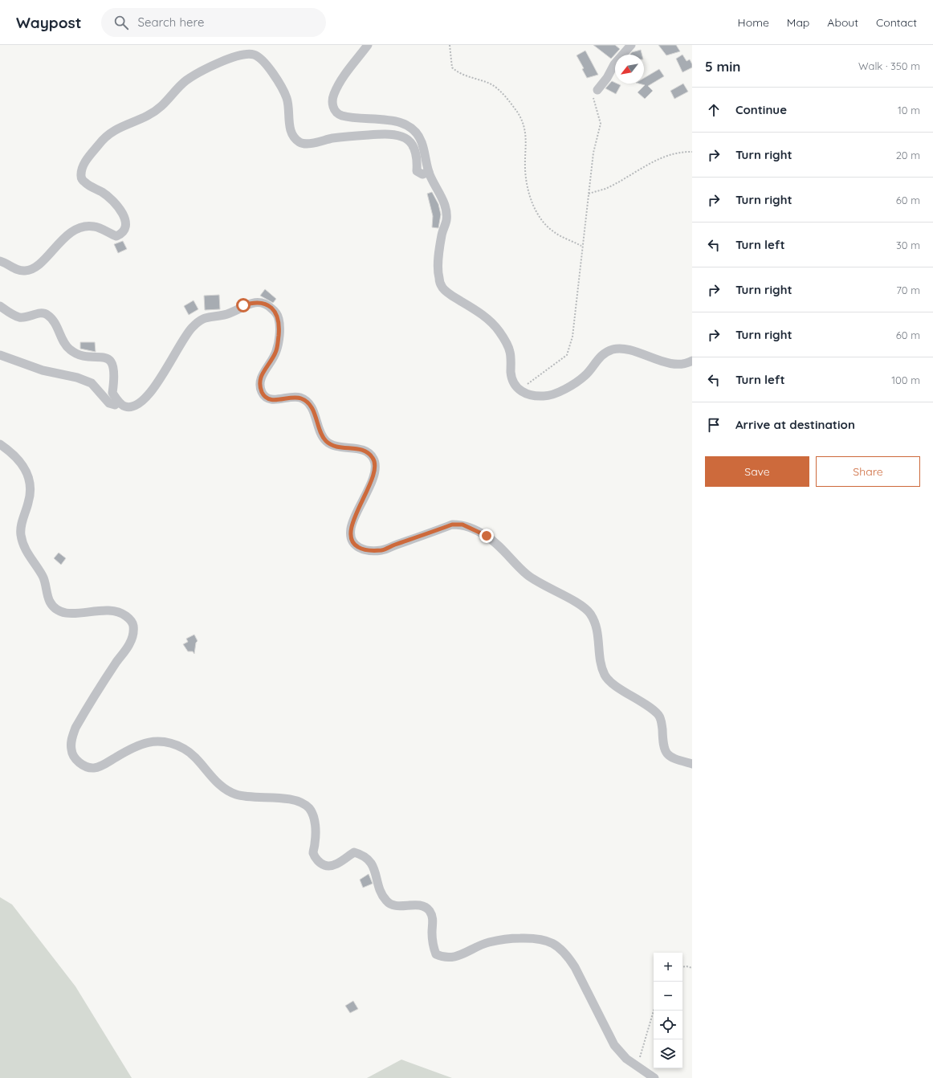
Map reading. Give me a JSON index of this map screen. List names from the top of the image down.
{
  "north": "bottom left",
  "page": {
    "header": "Waypost",
    "search": "Search here",
    "nav": [
      "Home",
      "Map",
      "About",
      "Contact"
    ],
    "heading": ["5 min", "Walk · 350 m"],
    "list": [
      ["Continue", "10 m"],
      ["Turn right", "20 m"],
      ["Turn right", "60 m"],
      ["Turn left", "30 m"],
      ["Turn right", "70 m"],
      ["Turn right", "60 m"],
      ["Turn left", "100 m"],
      "Arrive at destination"
    ],
    "buttons": ["Save", "Share"],
    "map_buttons": ["+", "−"]
  }
}
